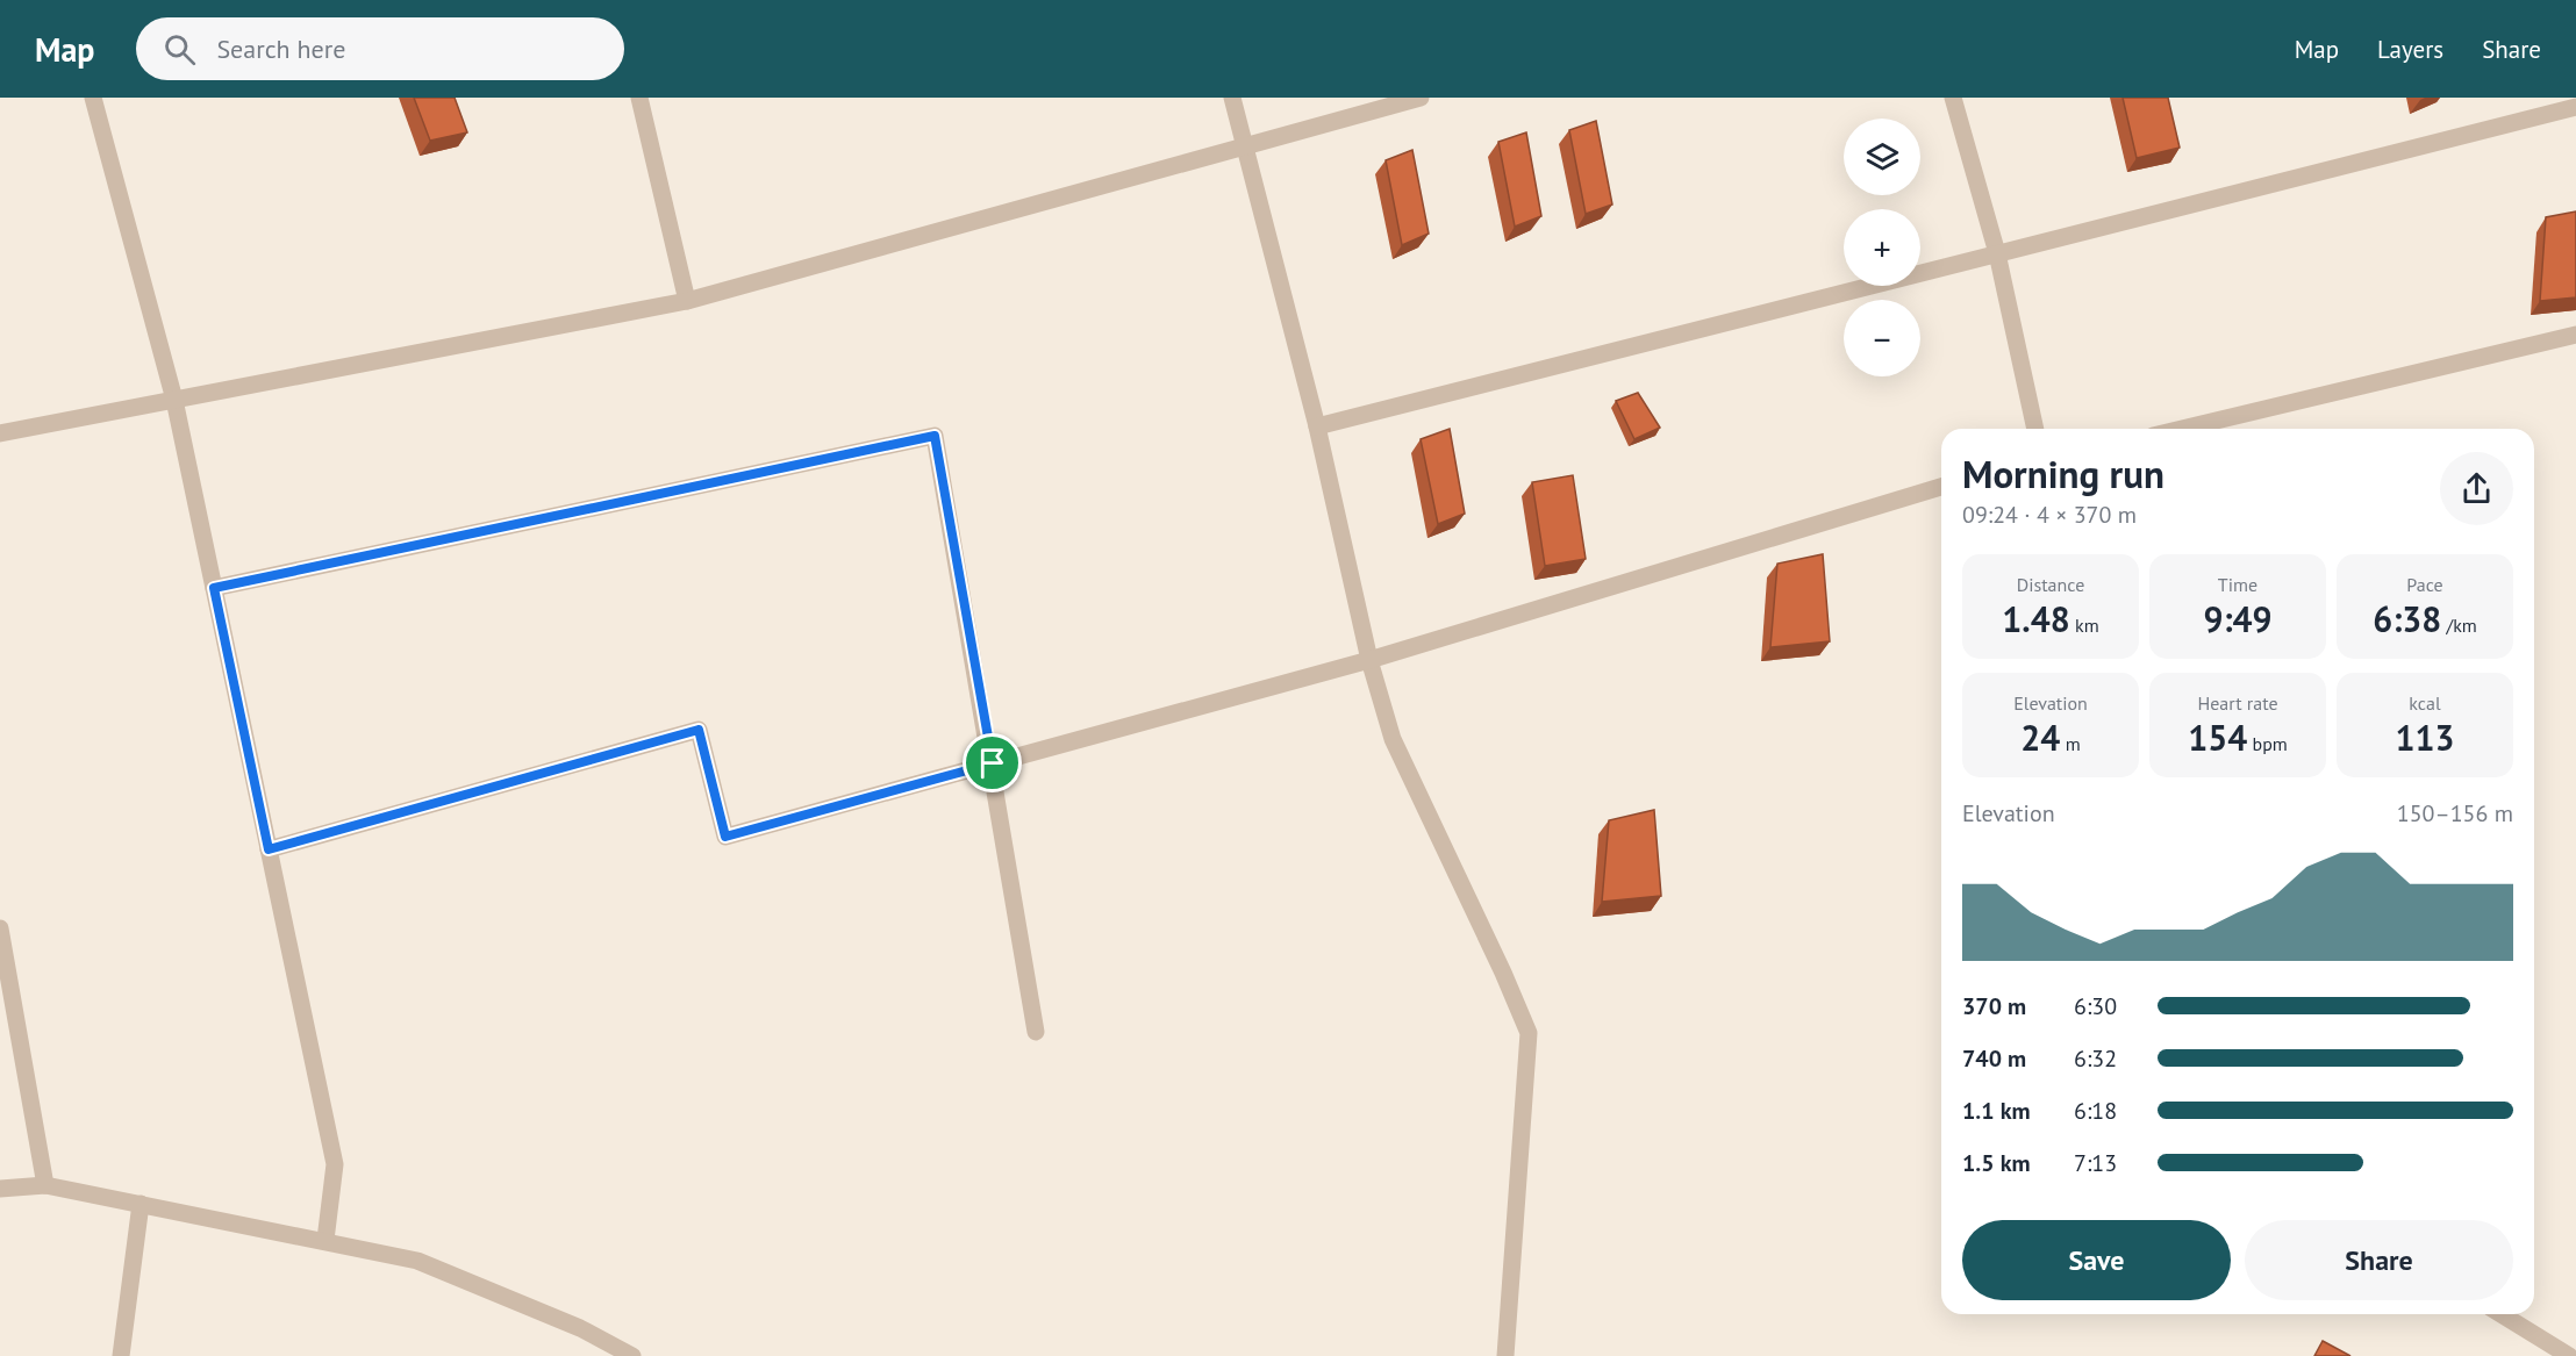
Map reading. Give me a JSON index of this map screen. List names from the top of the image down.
{
  "page": {
    "header": "Map",
    "search": "Search here",
    "nav": ["Map", "Layers", "Share"],
    "map_buttons": ["+", "−"],
    "heading": ["Morning run", "09:24 · 4 × 370 m"],
    "stats": [
      ["Distance", "1.48 km"],
      ["Time", "9:49"],
      ["Pace", "6:38 /km"],
      ["Elevation", "24 m"],
      ["Heart rate", "154 bpm"],
      ["kcal", "113"]
    ],
    "chart": ["Elevation", "150–156 m"],
    "list": [
      {
        "name": "370 m",
        "note": "6:30"
      },
      {
        "name": "740 m",
        "note": "6:32"
      },
      {
        "name": "1.1 km",
        "note": "6:18"
      },
      {
        "name": "1.5 km",
        "note": "7:13"
      }
    ],
    "buttons": ["Save", "Share"]
  }
}
